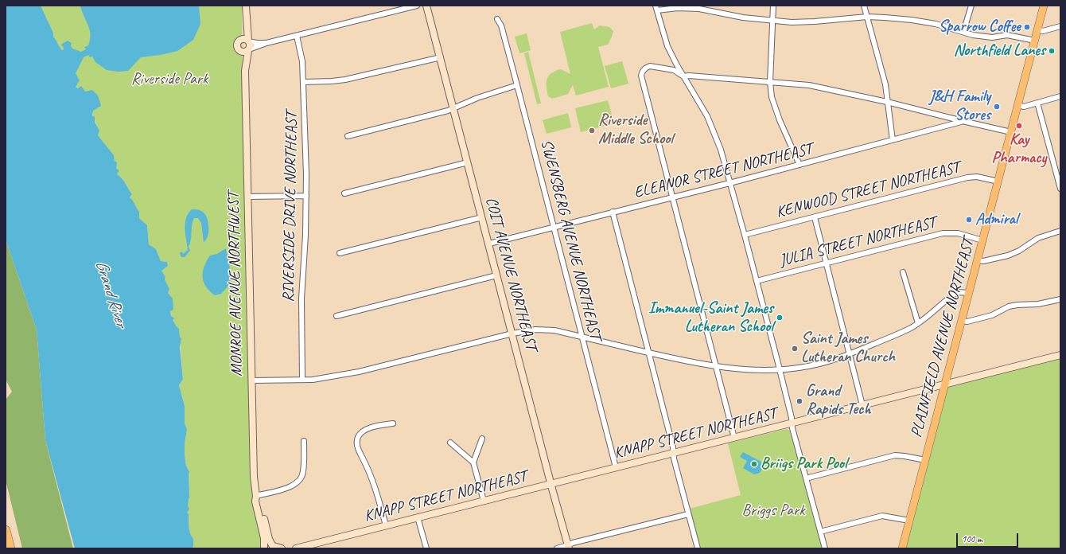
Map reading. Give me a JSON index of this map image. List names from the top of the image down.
{
  "streets": {
    "main road": ["PLAINFIELD AVENUE NORTHEAST"],
    "street": [
      "ELEANOR STREET NORTHEAST",
      "KENWOOD STREET NORTHEAST",
      "RIVERSIDE DRIVE NORTHEAST",
      "SWENSBERG AVENUE NORTHEAST",
      "JULIA STREET NORTHEAST",
      "COIT AVENUE NORTHEAST",
      "MONROE AVENUE NORTHWEST",
      "KNAPP STREET NORTHEAST"
    ]
  },
  "crossings": [
    ["ELEANOR STREET NORTHEAST", "SWENSBERG AVENUE NORTHEAST"],
    ["ELEANOR STREET NORTHEAST", "COIT AVENUE NORTHEAST"],
    ["KENWOOD STREET NORTHEAST", "PLAINFIELD AVENUE NORTHEAST"],
    ["SWENSBERG AVENUE NORTHEAST", "KNAPP STREET NORTHEAST"],
    ["JULIA STREET NORTHEAST", "PLAINFIELD AVENUE NORTHEAST"],
    ["COIT AVENUE NORTHEAST", "KNAPP STREET NORTHEAST"],
    ["PLAINFIELD AVENUE NORTHEAST", "KNAPP STREET NORTHEAST"]
  ],
  "water": ["Grand River"],
  "parks": ["Riverside Park", "Briggs Park"],
  "places": [
    "Sparrow Coffee",
    "Northfield Lanes",
    "J&H Family Stores",
    "Kay Pharmacy",
    "Riverside Middle School",
    "Admiral",
    "Immanuel-Saint James Lutheran School",
    "Saint James Lutheran Church",
    "Grand Rapids Tech",
    "Briigs Park Pool"
  ],
  "scale_bar": "100 m"
}
